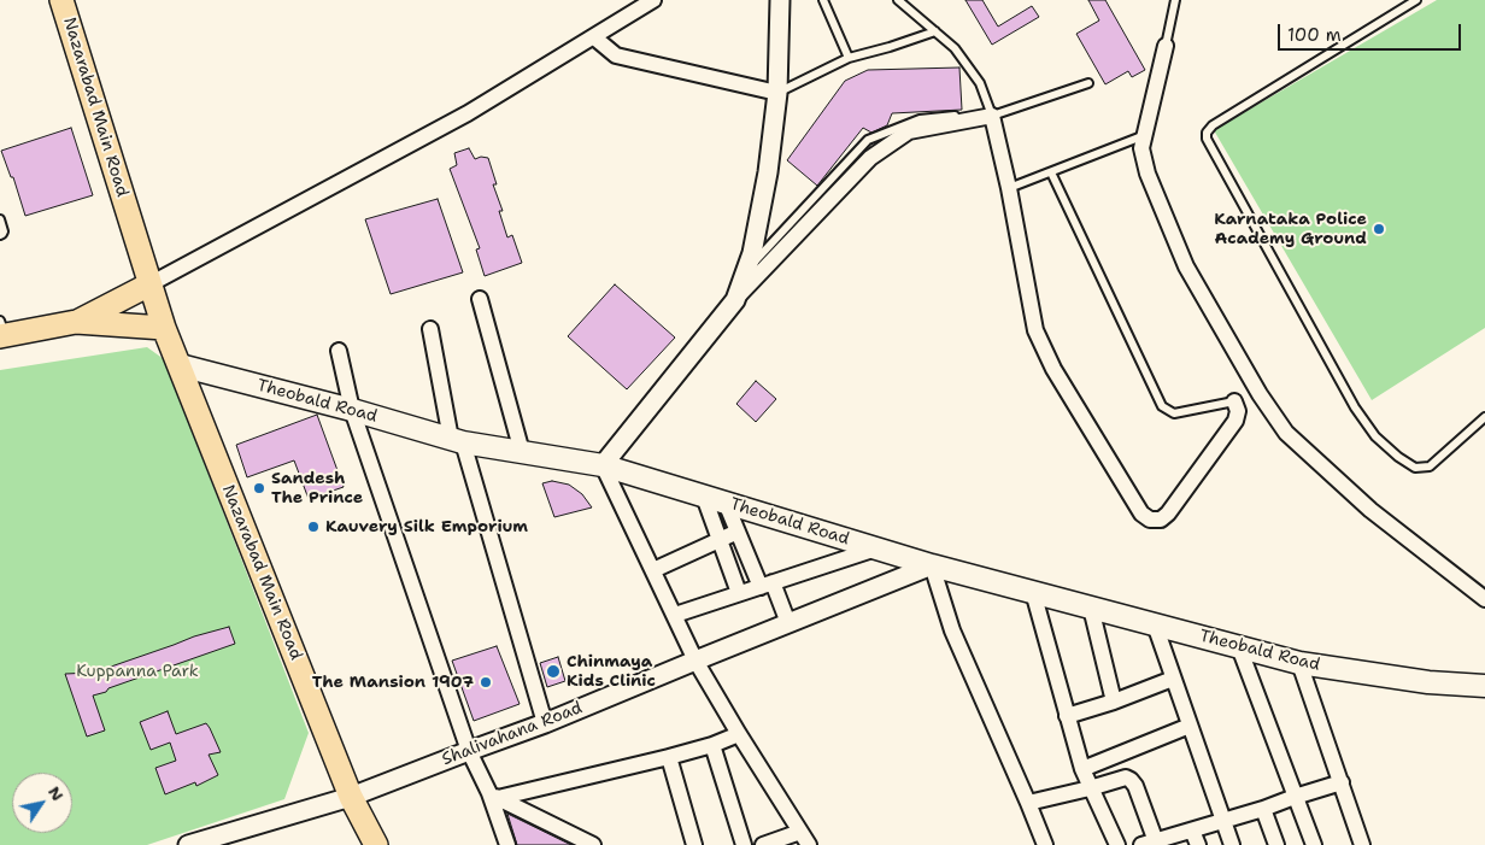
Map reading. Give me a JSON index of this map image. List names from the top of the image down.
{
  "streets": {
    "main road": ["Nazarabad Main Road", "Theobald Road"],
    "street": ["Shalivahana Road"]
  },
  "crossings": [
    ["Nazarabad Main Road", "Theobald Road"],
    ["Nazarabad Main Road", "Shalivahana Road"],
    ["Theobald Road", "Shalivahana Road"]
  ],
  "parks": ["Kuppanna Park"],
  "places": [
    "Karnataka Police Academy Ground",
    "Sandesh The Prince",
    "Kauvery Silk Emporium",
    "Chinmaya Kids Clinic",
    "The Mansion 1907"
  ],
  "scale_bar": "100 m",
  "north": "top right"
}
